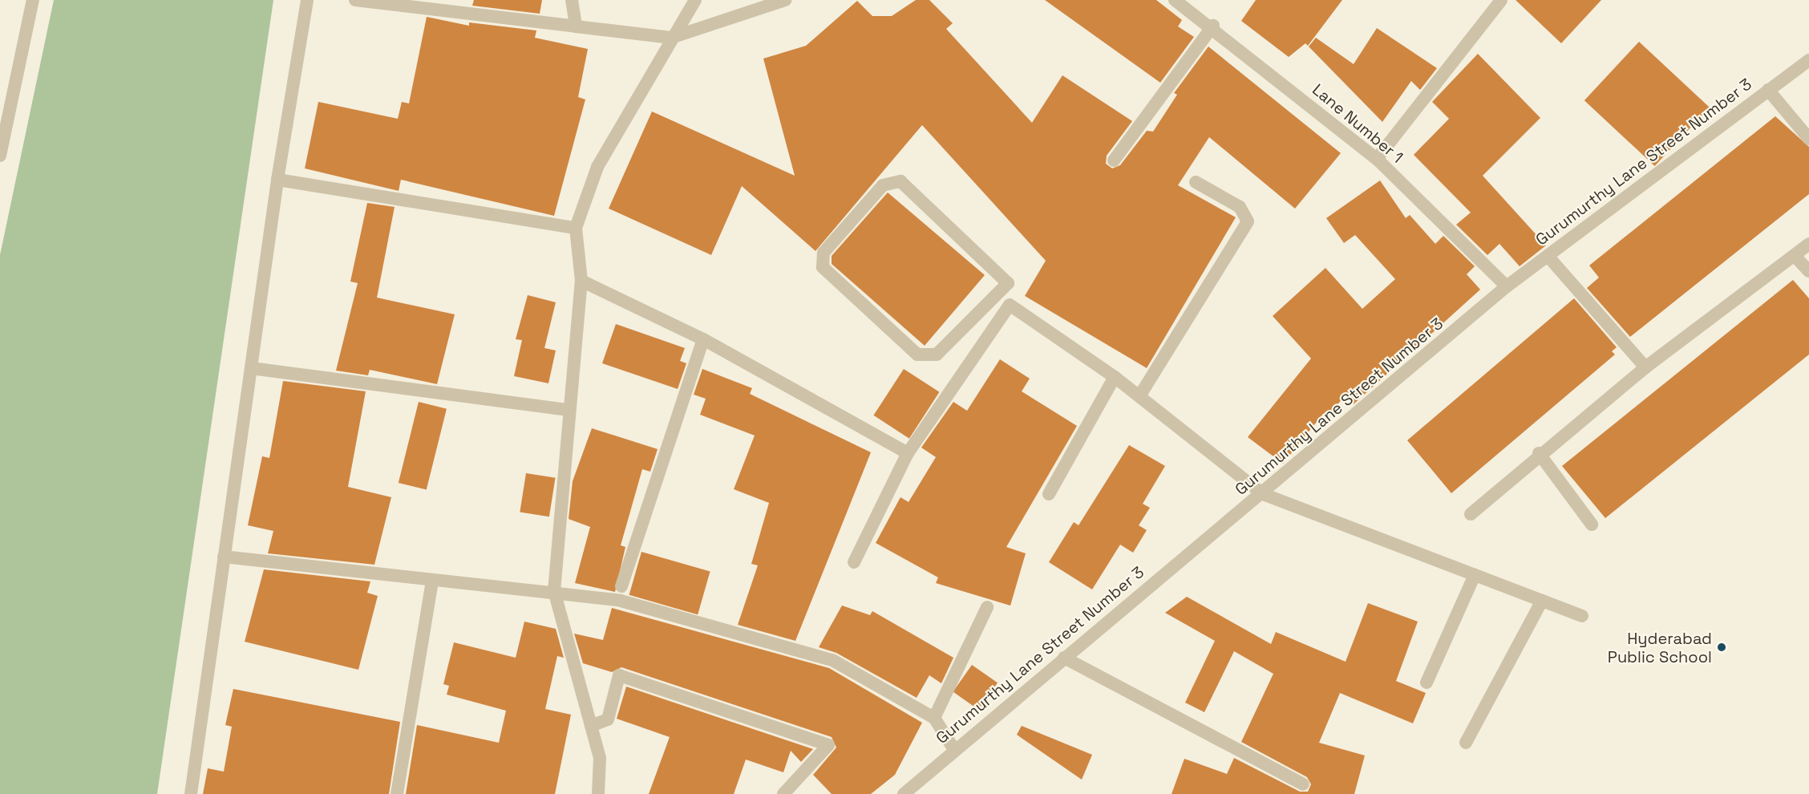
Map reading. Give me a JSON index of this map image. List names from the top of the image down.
{
  "streets": {
    "street": ["Lane Number 1", "Gurumurthy Lane Street Number 3"]
  },
  "crossings": [
    ["Lane Number 1", "Gurumurthy Lane Street Number 3"]
  ],
  "places": ["Hyderabad Public School"]
}
